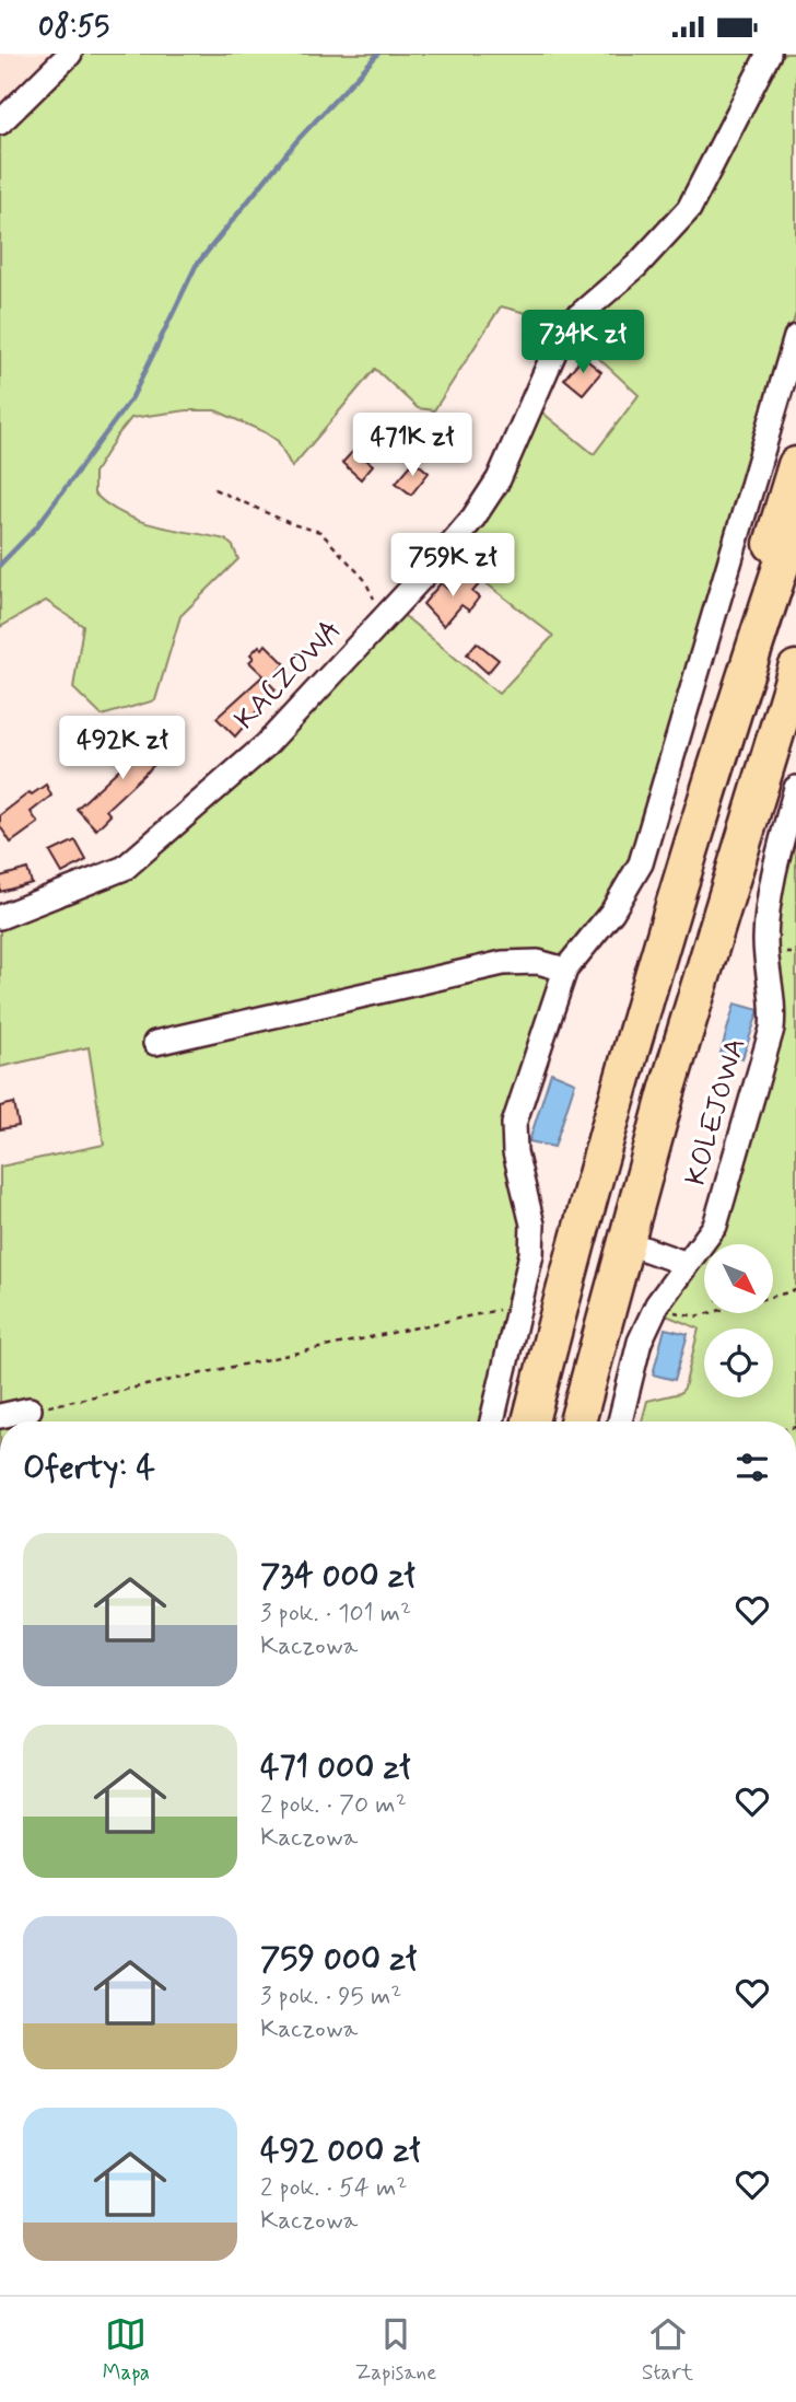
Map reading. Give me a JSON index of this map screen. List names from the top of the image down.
{
  "streets": {
    "street": ["KACZOWA", "KOLEJOWA"]
  },
  "north": "bottom right",
  "page": {
    "status": "08:55",
    "price": [
      "734K zł",
      "471K zł",
      "759K zł",
      "492K zł"
    ],
    "heading": "Oferty: 4",
    "list": [
      {
        "name": "734 000 zł",
        "note": "3 pok. · 101 m² · Kaczowa"
      },
      {
        "name": "471 000 zł",
        "note": "2 pok. · 70 m² · Kaczowa"
      },
      {
        "name": "759 000 zł",
        "note": "3 pok. · 95 m² · Kaczowa"
      },
      {
        "name": "492 000 zł",
        "note": "2 pok. · 54 m² · Kaczowa"
      }
    ],
    "tabs": ["Mapa", "Zapisane", "Start"]
  }
}
